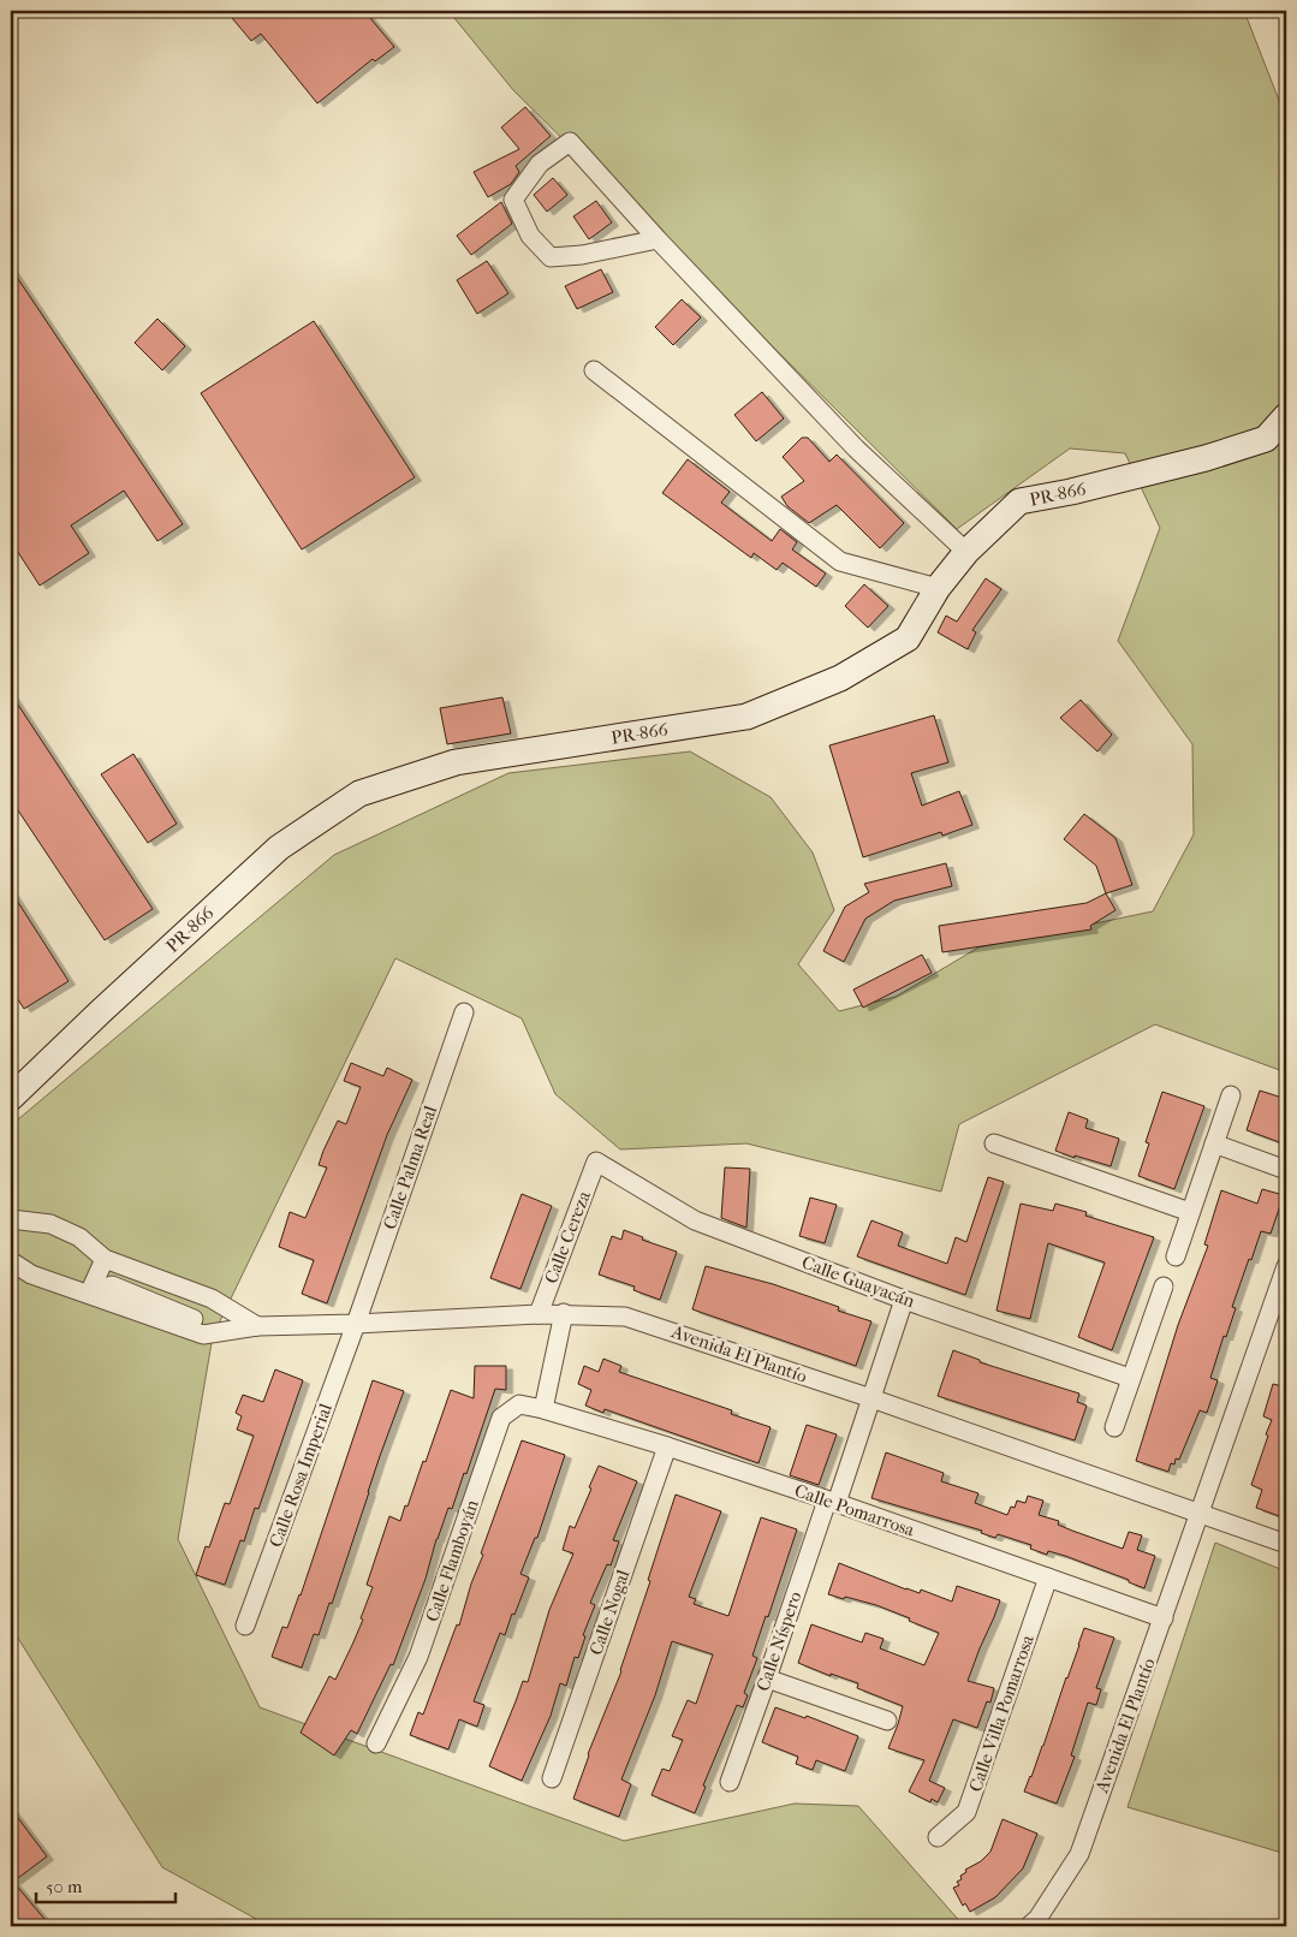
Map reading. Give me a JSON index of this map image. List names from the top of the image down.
{
  "streets": {
    "street": [
      "PR-866",
      "Calle Palma Real",
      "Calle Cereza",
      "Calle Guayacán",
      "Avenida El Plantío",
      "Calle Rosa Imperial",
      "Calle Pomarrosa",
      "Calle Flamboyán",
      "Calle Nogal",
      "Calle Níspero",
      "Calle Villa Pomarrosa"
    ]
  },
  "crossings": [
    ["Calle Palma Real", "Avenida El Plantío"],
    ["Calle Palma Real", "Calle Rosa Imperial"],
    ["Calle Cereza", "Calle Guayacán"],
    ["Calle Cereza", "Avenida El Plantío"],
    ["Calle Guayacán", "Calle Níspero"],
    ["Avenida El Plantío", "Calle Rosa Imperial"],
    ["Avenida El Plantío", "Calle Pomarrosa"],
    ["Avenida El Plantío", "Calle Níspero"],
    ["Calle Pomarrosa", "Calle Flamboyán"],
    ["Calle Pomarrosa", "Calle Nogal"],
    ["Calle Pomarrosa", "Calle Níspero"],
    ["Calle Pomarrosa", "Calle Villa Pomarrosa"]
  ],
  "scale_bar": "50 m"
}
